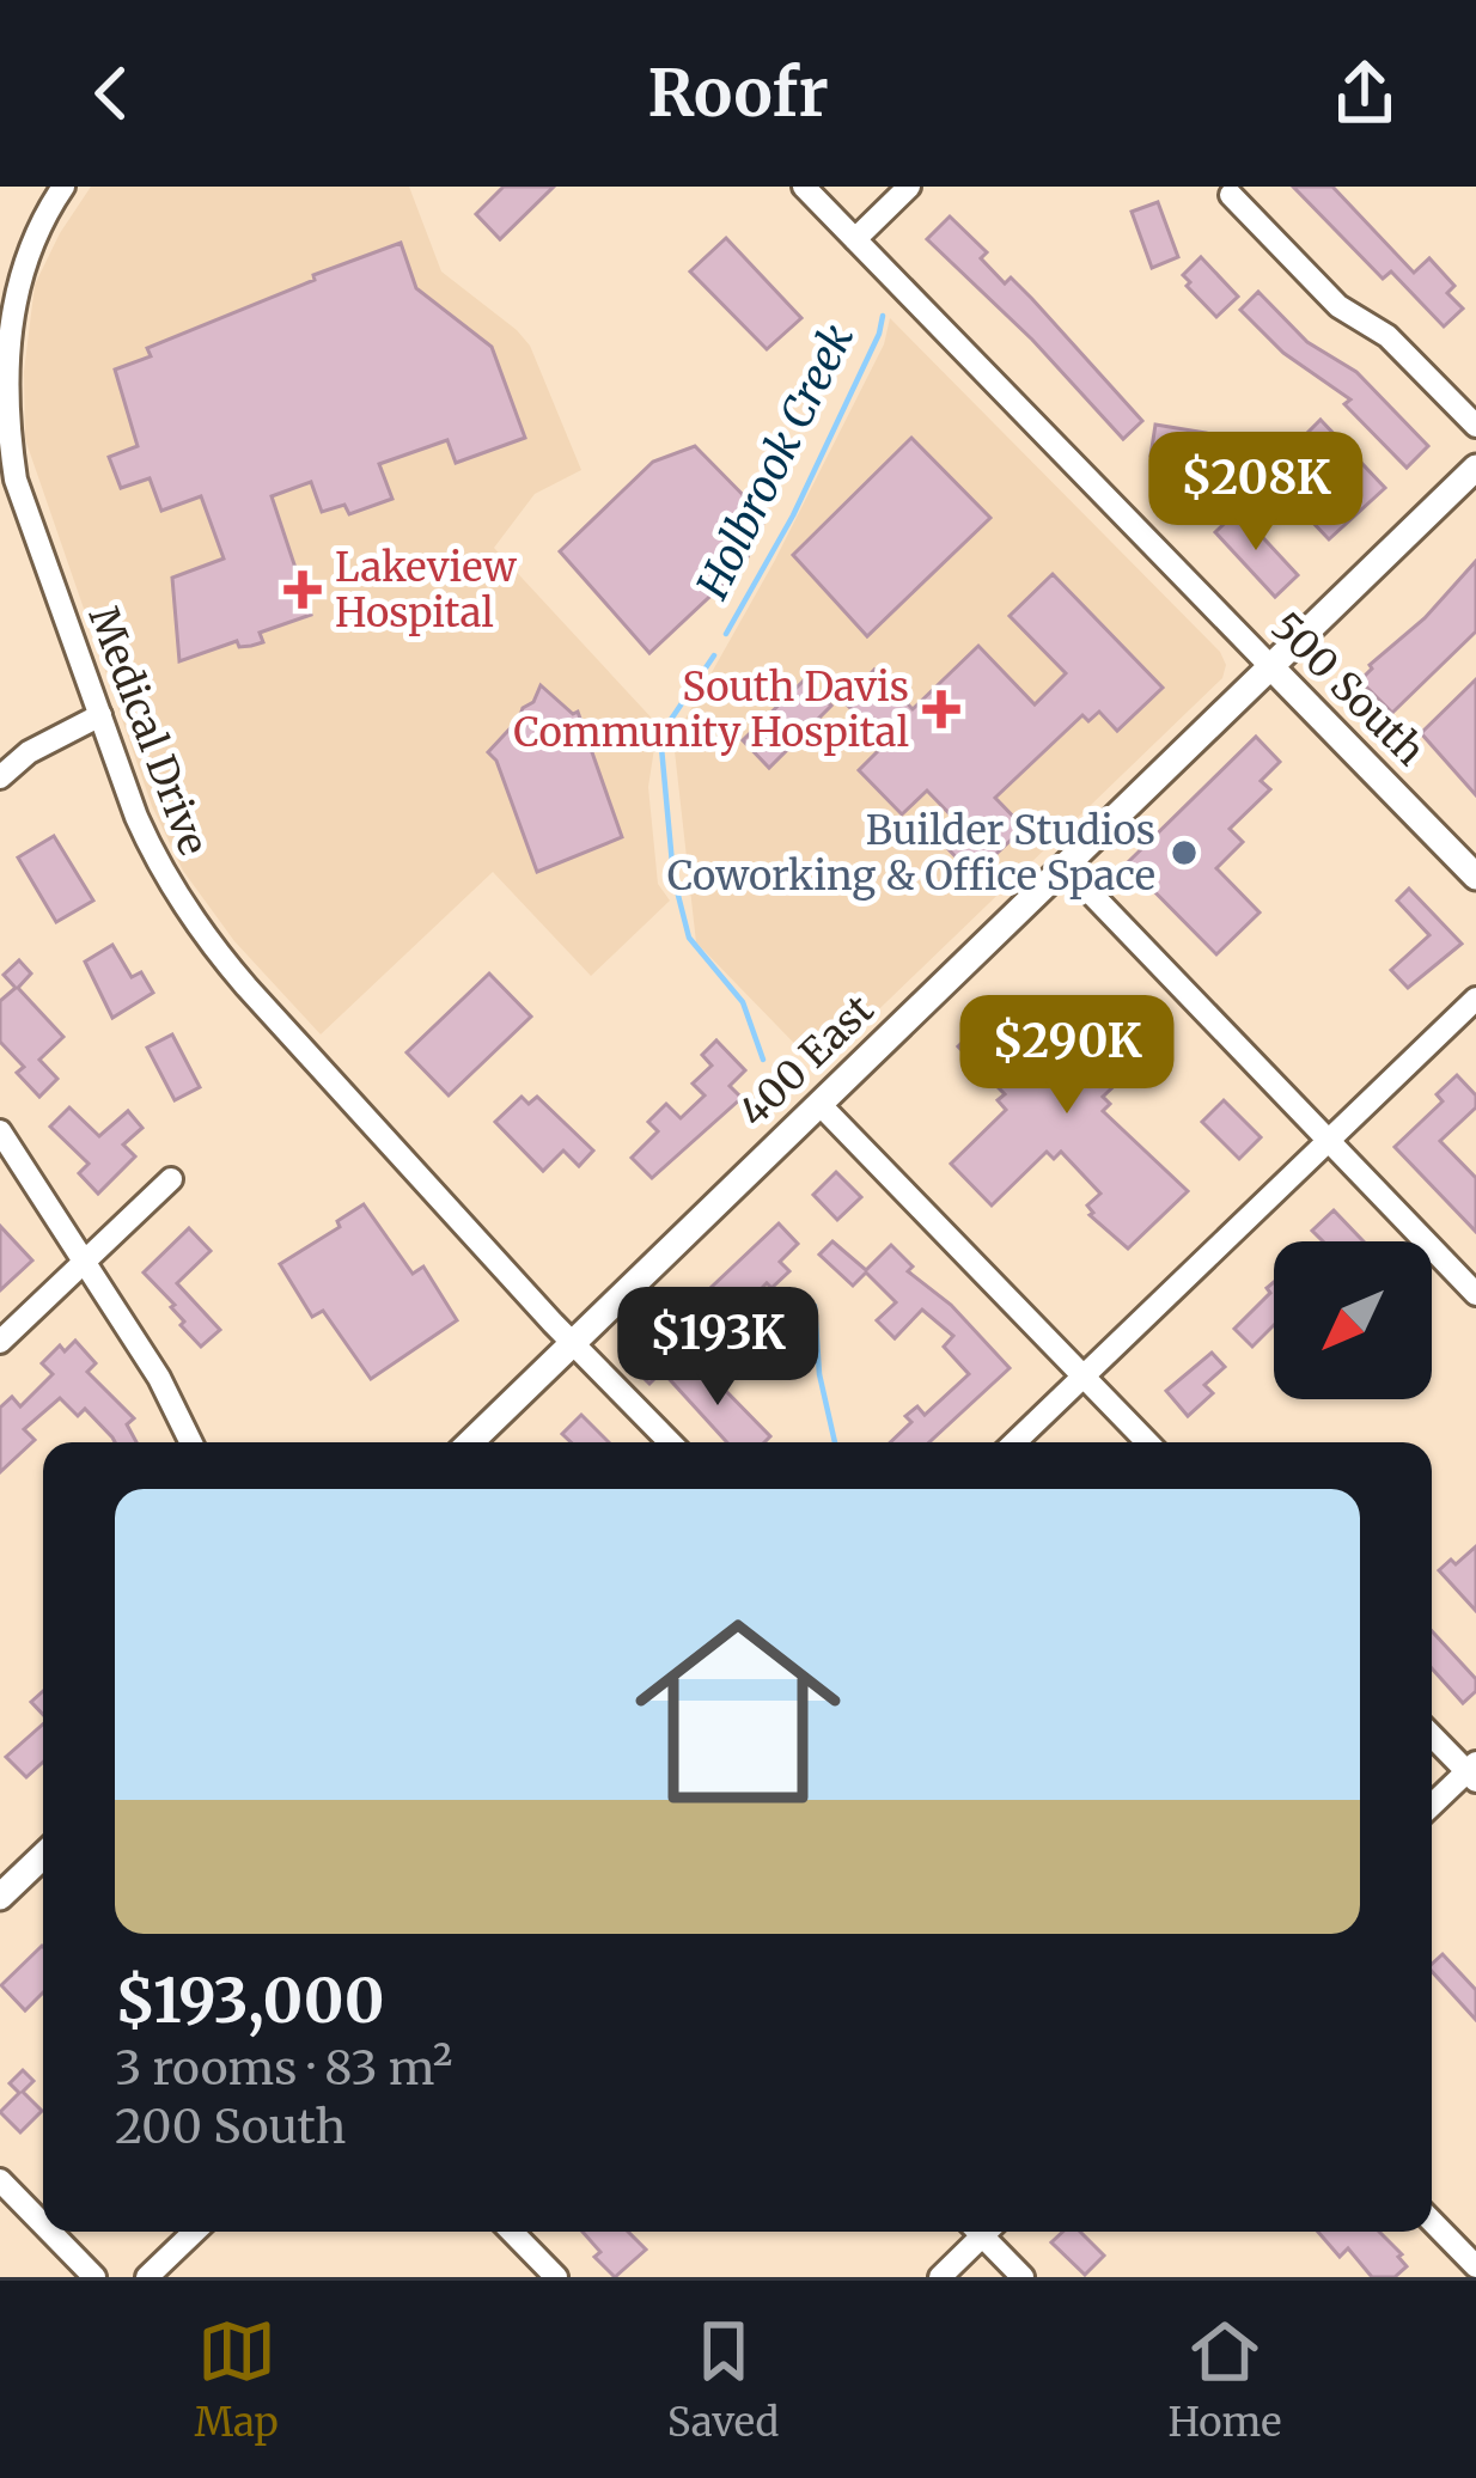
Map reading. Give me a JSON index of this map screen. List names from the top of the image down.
{
  "streets": {
    "main road": ["500 South", "400 East"],
    "street": ["Medical Drive"]
  },
  "crossings": [
    ["500 South", "400 East"],
    ["Medical Drive", "400 East"]
  ],
  "water": ["Holbrook Creek"],
  "places": {
    "health": ["Lakeview Hospital", "South Davis Community Hospital"],
    "other": ["Builder Studios Coworking & Office Space"]
  },
  "north": "bottom left",
  "page": {
    "header": "Roofr",
    "price": ["$208K", "$290K", "$193K"],
    "list": [
      {
        "name": "$193,000",
        "note": "3 rooms · 83 m² · 200 South"
      }
    ],
    "tabs": ["Map", "Saved", "Home"]
  }
}
